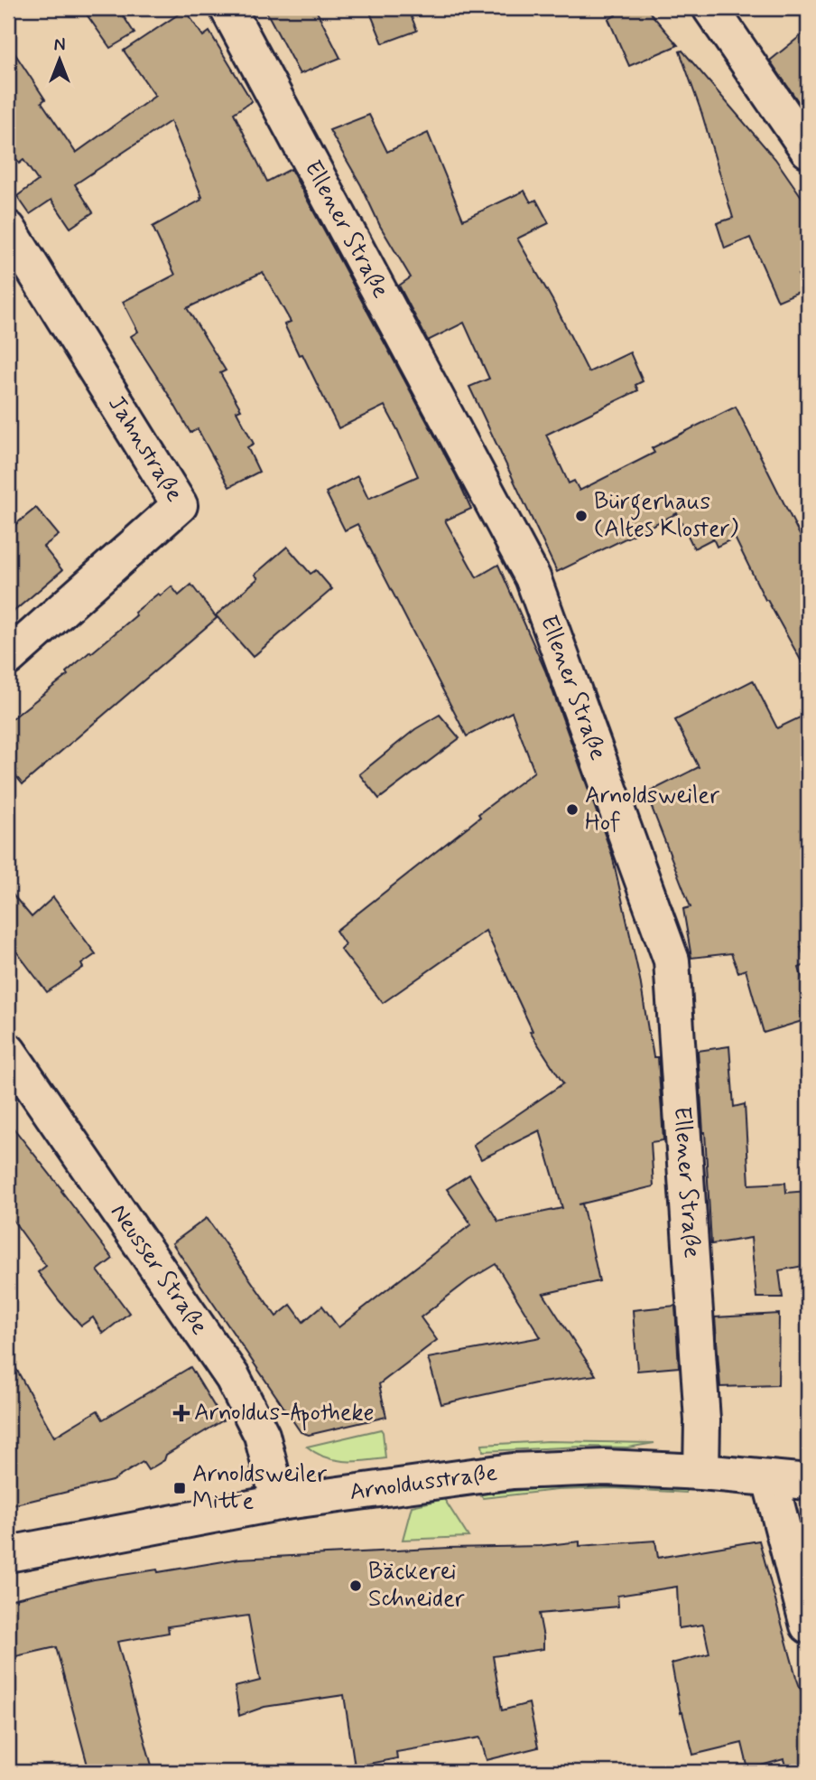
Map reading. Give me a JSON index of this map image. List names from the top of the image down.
{
  "streets": {
    "street": [
      "Ellener Straße",
      "Jahnstraße",
      "Neusser Straße",
      "Arnoldusstraße"
    ]
  },
  "crossings": [
    ["Ellener Straße", "Arnoldusstraße"],
    ["Neusser Straße", "Arnoldusstraße"]
  ],
  "places": {
    "other": ["Bürgerhaus (Altes Kloster)", "Arnoldsweiler Hof", "Bäckerei Schneider"],
    "health": ["Arnoldus-Apotheke"],
    "transit": ["Arnoldsweiler Mitte"]
  },
  "north": "top"
}
